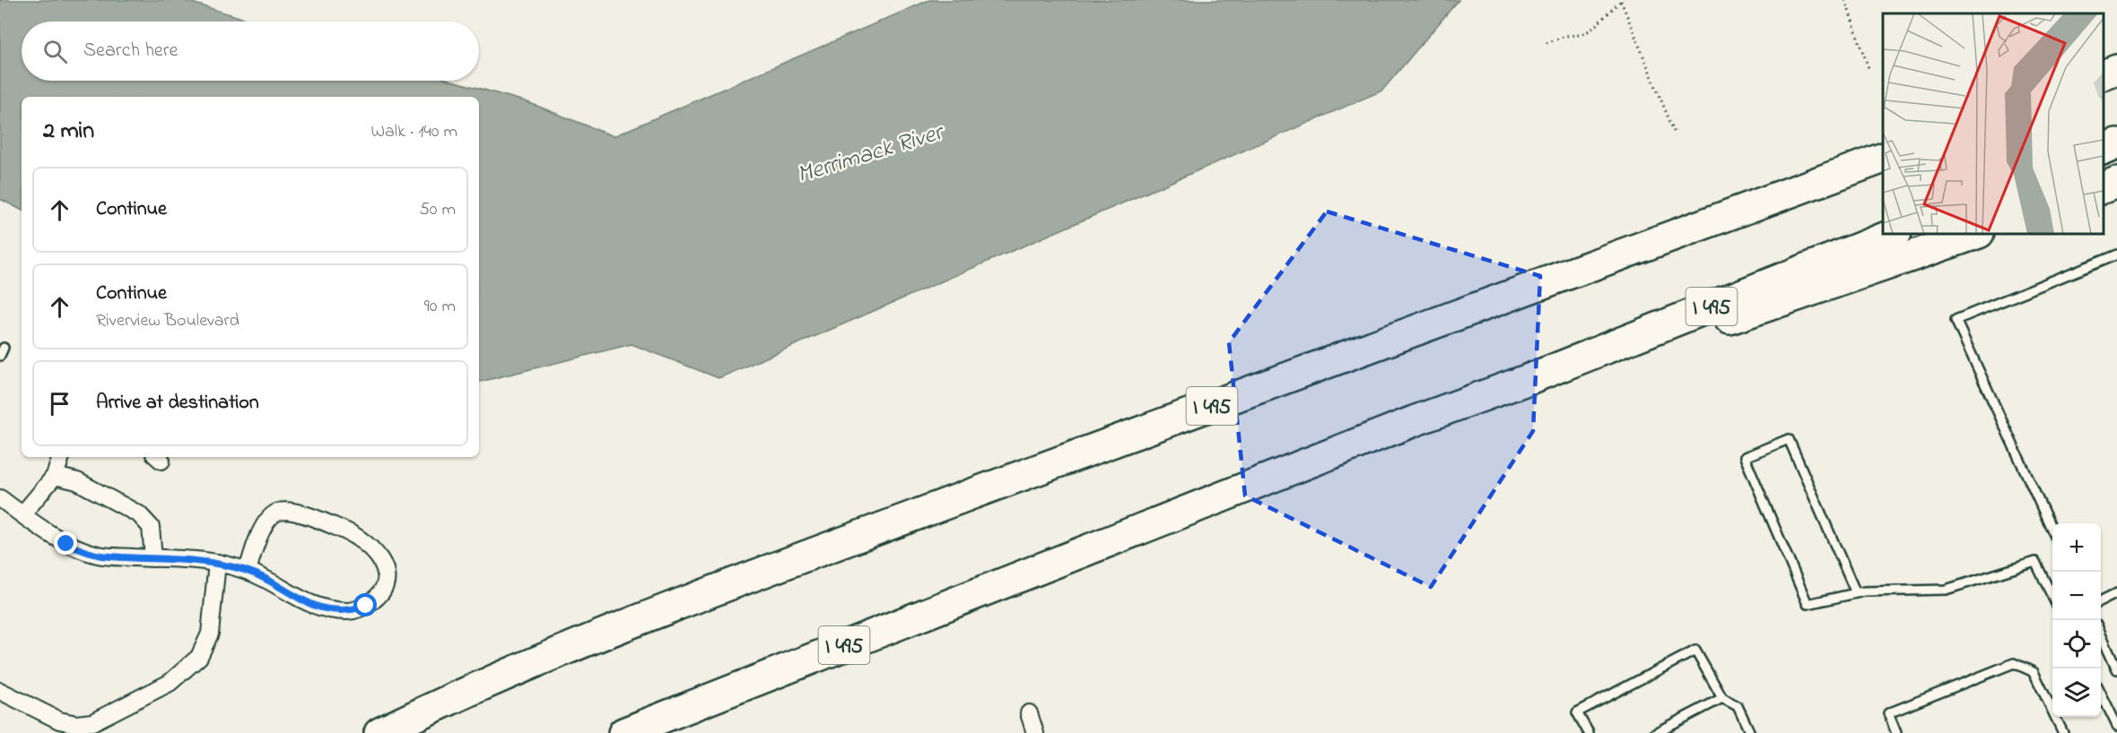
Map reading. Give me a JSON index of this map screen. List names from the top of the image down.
{
  "streets": {
    "highway": ["I 495"]
  },
  "water": ["Merrimack River"],
  "page": {
    "search": "Search here",
    "heading": ["2 min", "Walk · 140 m"],
    "list": [
      ["Continue", "50 m"],
      ["Continue", "Riverview Boulevard", "90 m"],
      "Arrive at destination"
    ],
    "map_buttons": ["+", "−"]
  }
}
